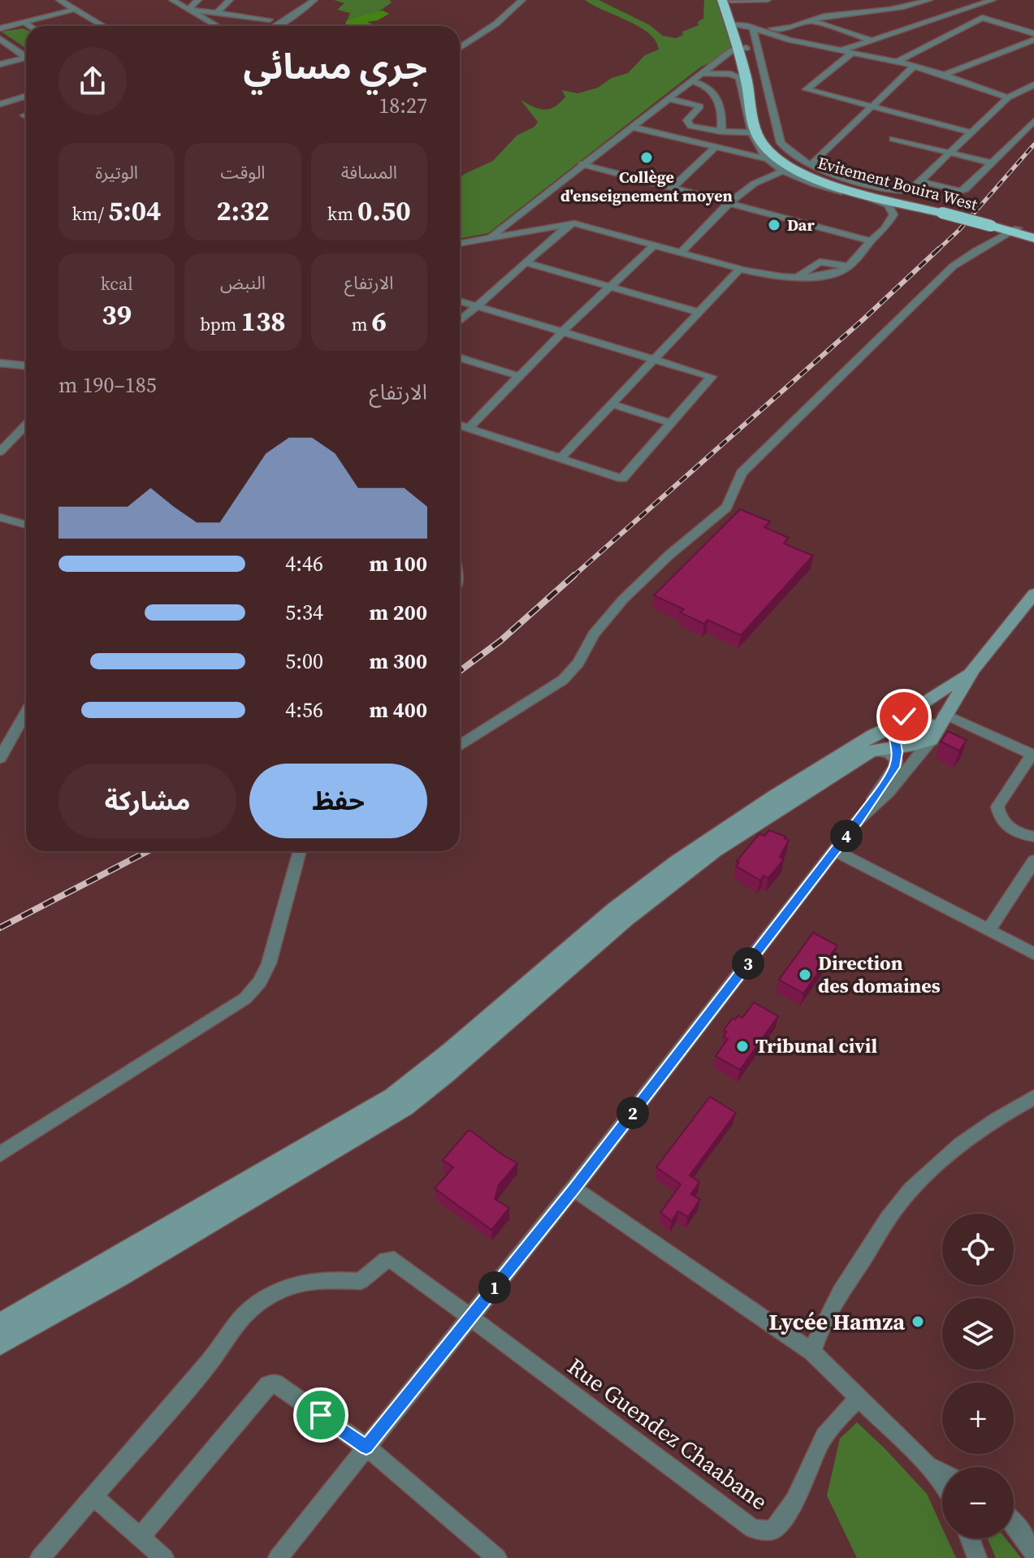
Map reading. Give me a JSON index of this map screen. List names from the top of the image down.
{
  "streets": {
    "highway": ["Evitement Bouira West"],
    "street": ["Rue Guendez Chaabane"]
  },
  "places": [
    "Collège d'enseignement moyen",
    "Dar",
    "Direction des domaines",
    "Tribunal civil",
    "Lycée Hamza"
  ],
  "page": {
    "heading": ["جري مسائي", "18:27"],
    "stats": [
      ["المسافة", "0.50 km"],
      ["الوقت", "2:32"],
      ["الوتيرة", "5:04 /km"],
      ["الارتفاع", "6 m"],
      ["النبض", "138 bpm"],
      ["kcal", "39"]
    ],
    "chart": ["الارتفاع", "185–190 m"],
    "list": [
      {
        "name": "100 m",
        "note": "4:46"
      },
      {
        "name": "200 m",
        "note": "5:34"
      },
      {
        "name": "300 m",
        "note": "5:00"
      },
      {
        "name": "400 m",
        "note": "4:56"
      }
    ],
    "buttons": ["حفظ", "مشاركة"],
    "pins": [
      "4",
      "3",
      "2",
      "1"
    ],
    "map_buttons": ["+", "−"]
  }
}
